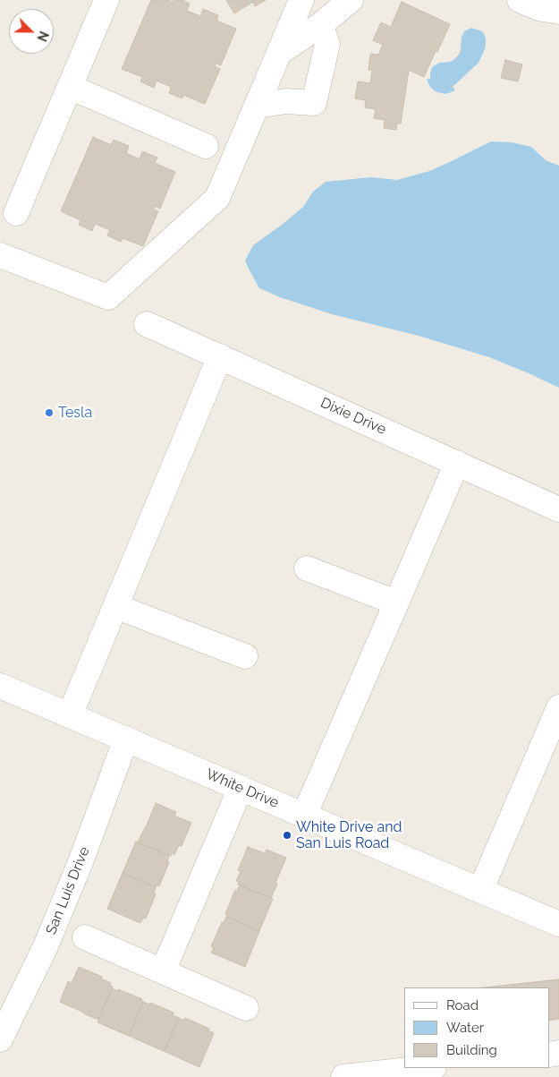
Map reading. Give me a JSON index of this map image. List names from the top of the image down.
{
  "streets": {
    "street": ["Dixie Drive", "White Drive", "San Luis Drive"]
  },
  "crossings": [
    ["White Drive", "San Luis Drive"]
  ],
  "places": ["Tesla", "White Drive and San Luis Road"],
  "legend": ["Road", "Water", "Building"],
  "north": "bottom right"
}
